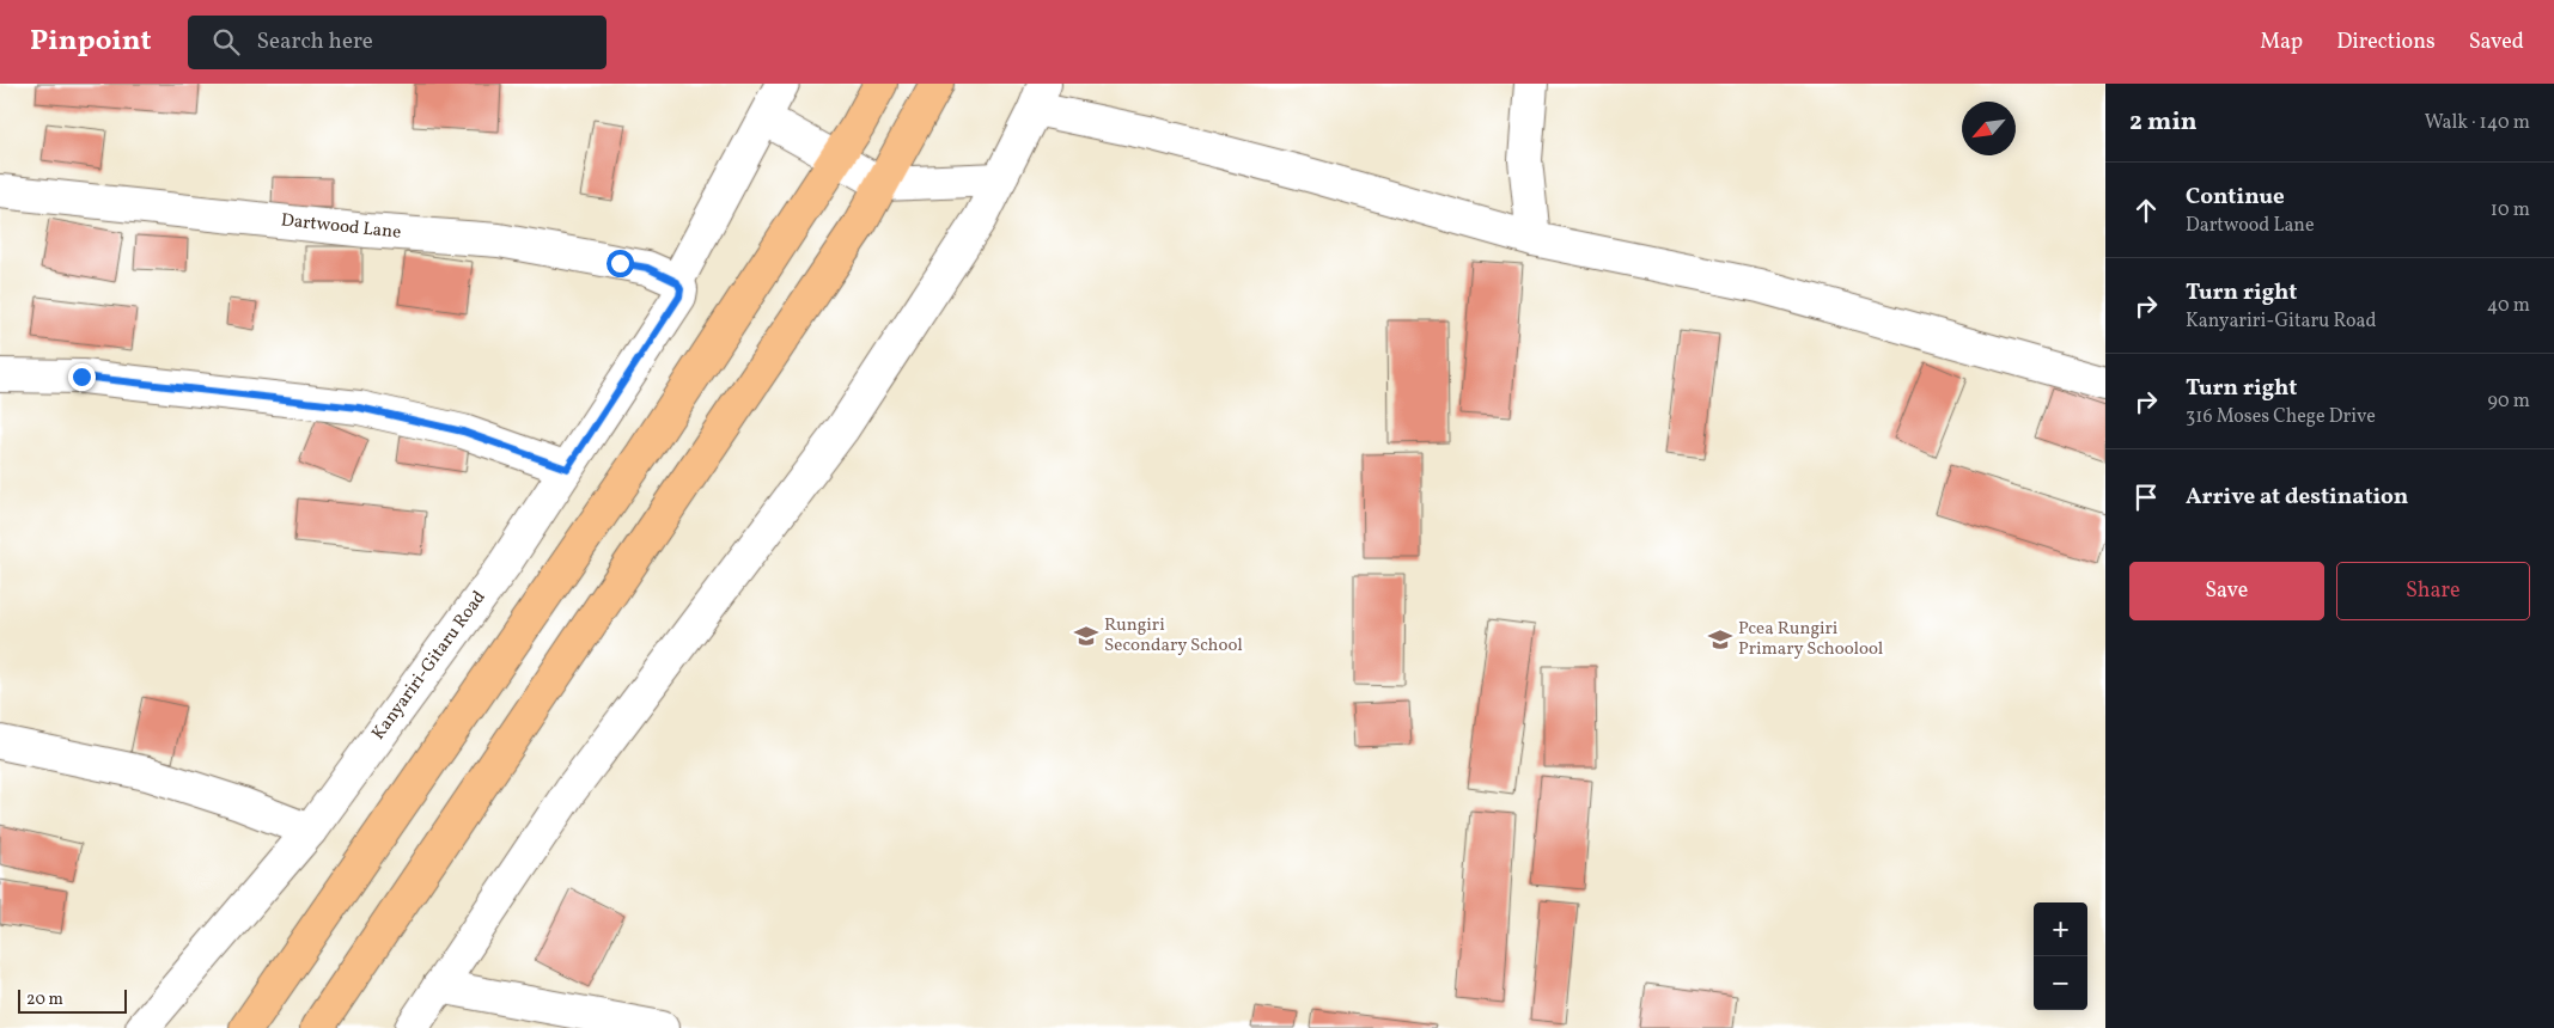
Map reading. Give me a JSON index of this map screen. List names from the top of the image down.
{
  "streets": {
    "street": ["Dartwood Lane", "Kanyariri-Gitaru Road"]
  },
  "crossings": [
    ["Dartwood Lane", "Kanyariri-Gitaru Road"]
  ],
  "places": {
    "school or university": ["Rungiri Secondary School", "Pcea Rungiri Primary Schoolool"]
  },
  "scale_bar": "20 m",
  "north": "bottom left",
  "page": {
    "header": "Pinpoint",
    "search": "Search here",
    "nav": ["Map", "Directions", "Saved"],
    "heading": ["2 min", "Walk · 140 m"],
    "list": [
      ["Continue", "Dartwood Lane", "10 m"],
      ["Turn right", "Kanyariri-Gitaru Road", "40 m"],
      ["Turn right", "316 Moses Chege Drive", "90 m"],
      "Arrive at destination"
    ],
    "buttons": ["Save", "Share"],
    "map_buttons": ["+", "−"],
    "scale": "20 m"
  }
}
